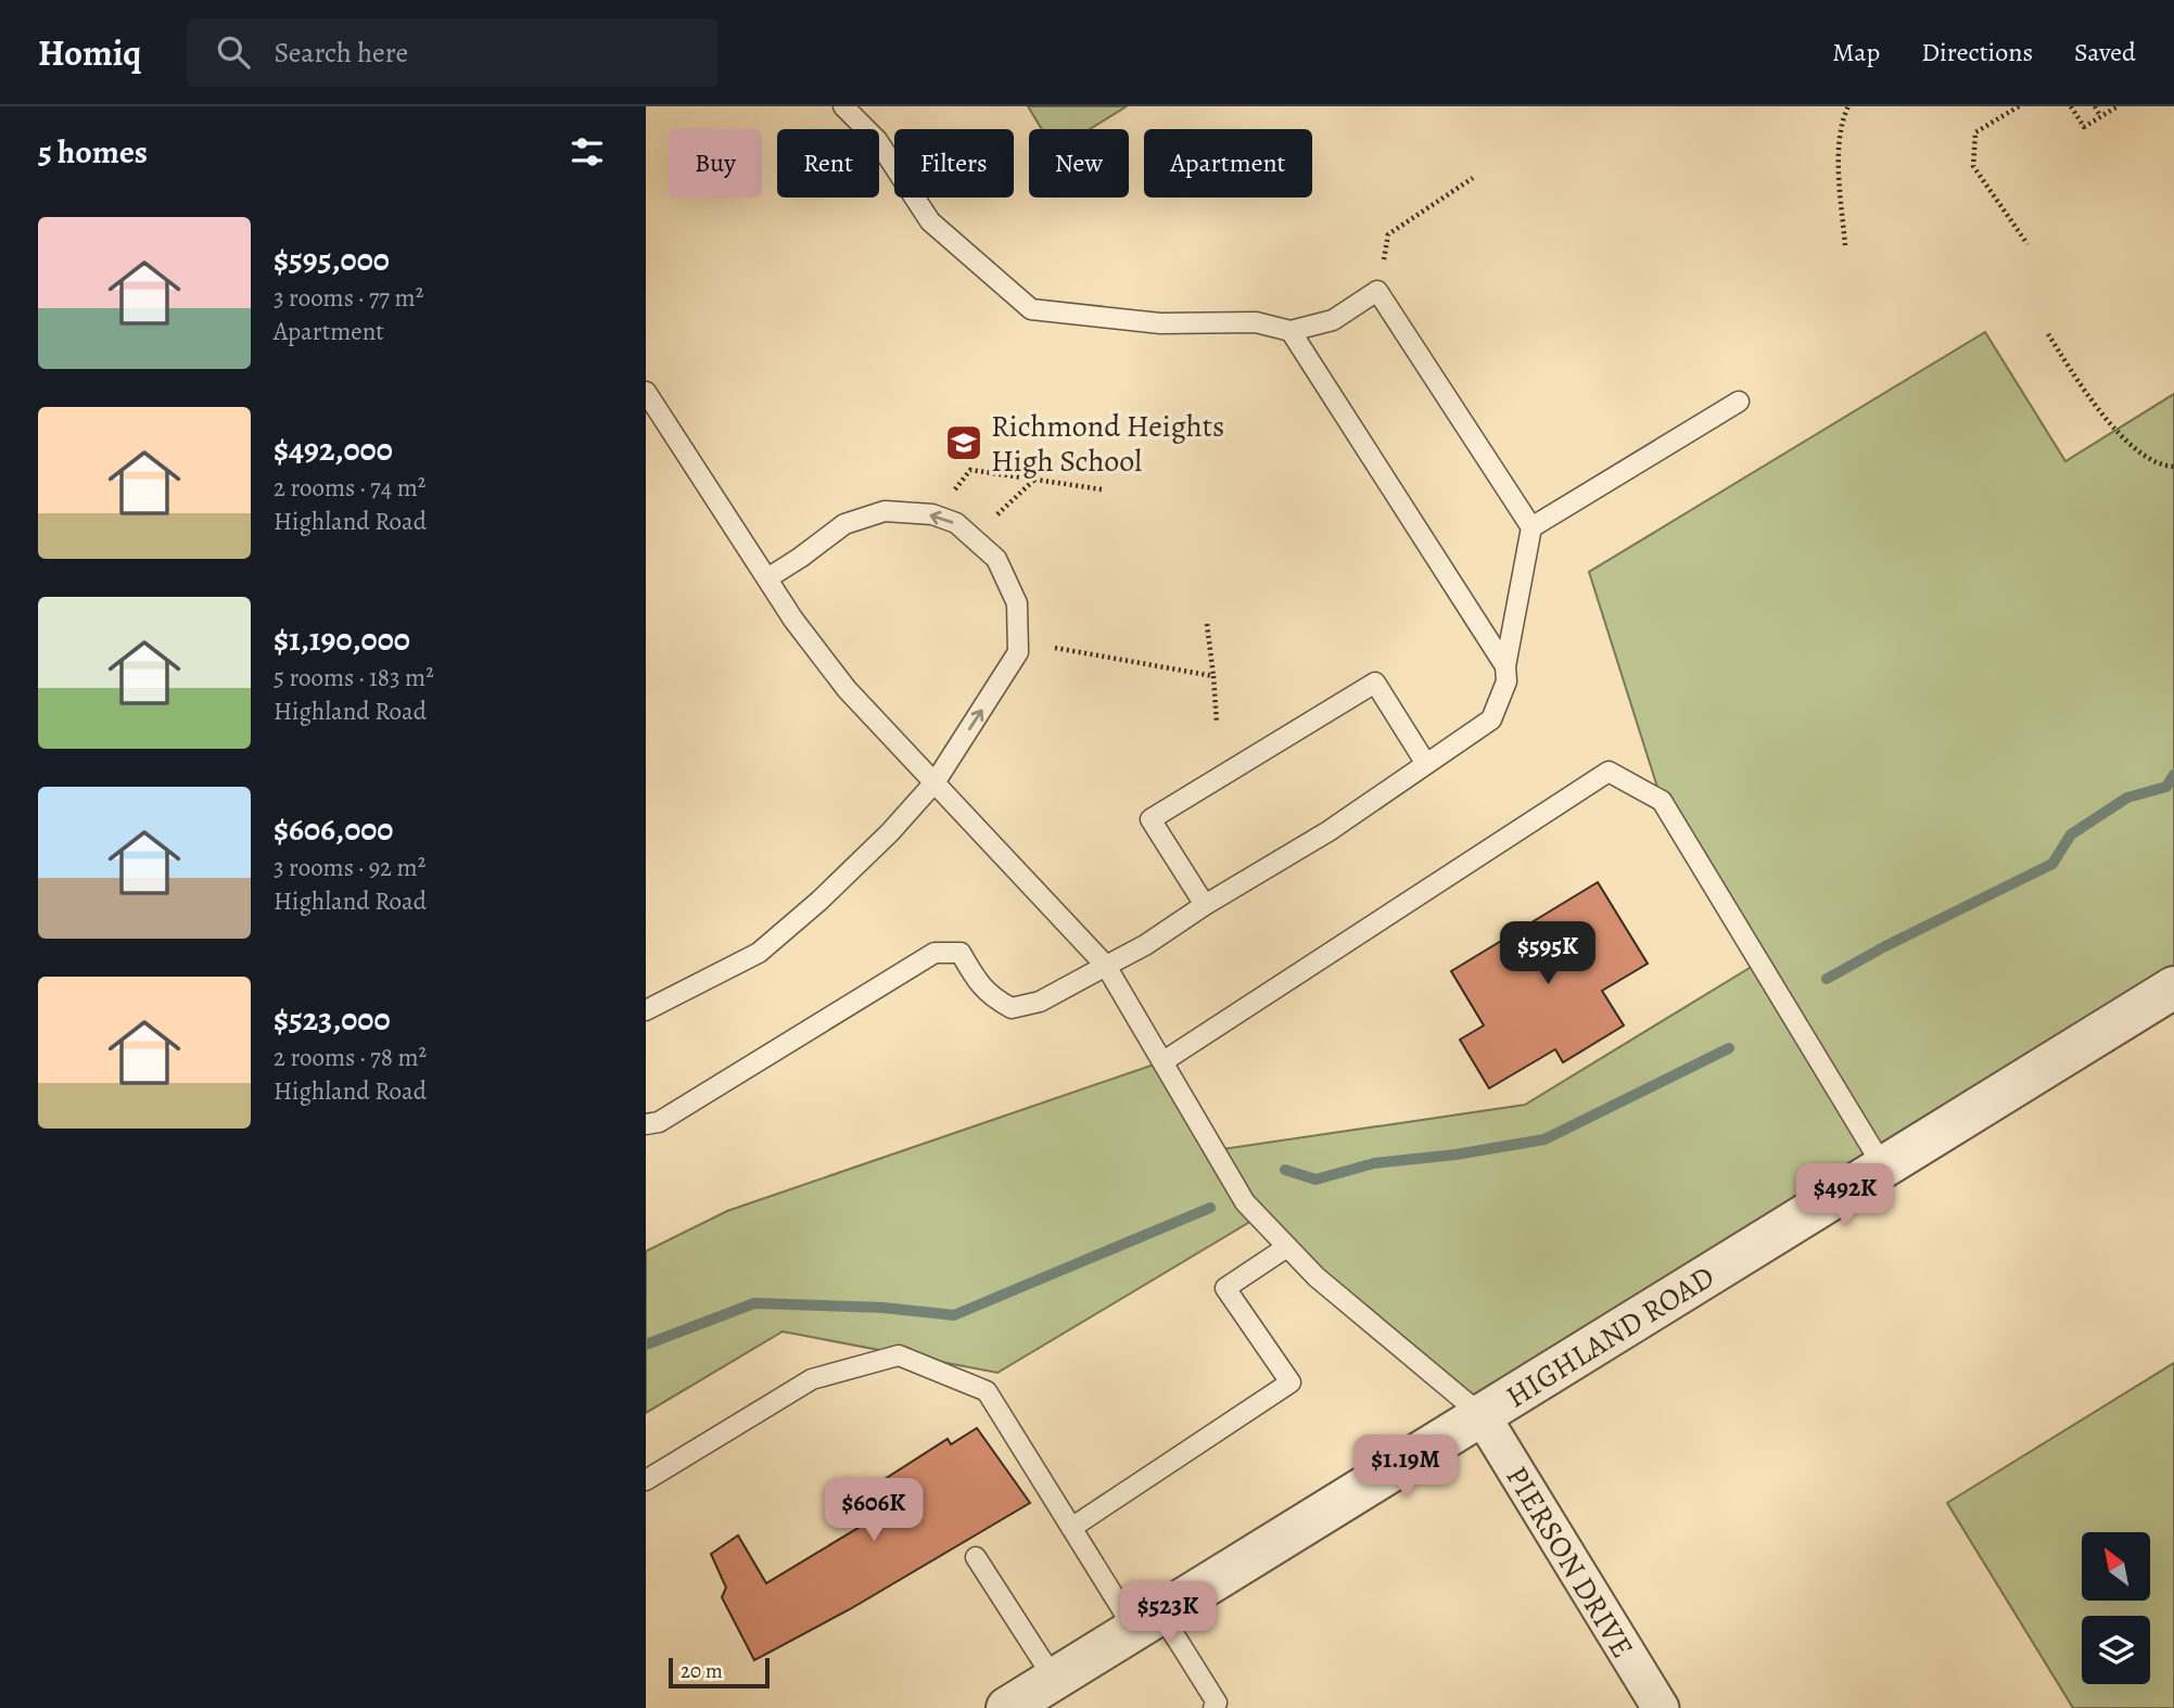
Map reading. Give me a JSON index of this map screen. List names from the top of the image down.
{
  "streets": {
    "street": ["HIGHLAND ROAD", "PIERSON DRIVE"]
  },
  "crossings": [
    ["HIGHLAND ROAD", "PIERSON DRIVE"]
  ],
  "places": {
    "school or university": ["Richmond Heights High School"]
  },
  "scale_bar": "20 m",
  "north": "top left",
  "page": {
    "header": "Homiq",
    "search": "Search here",
    "nav": ["Map", "Directions", "Saved"],
    "heading": "5 homes",
    "chip": [
      "Buy",
      "Rent",
      "Filters",
      "New",
      "Apartment"
    ],
    "list": [
      {
        "name": "$595,000",
        "note": "3 rooms · 77 m² · Apartment"
      },
      {
        "name": "$492,000",
        "note": "2 rooms · 74 m² · Highland Road"
      },
      {
        "name": "$1,190,000",
        "note": "5 rooms · 183 m² · Highland Road"
      },
      {
        "name": "$606,000",
        "note": "3 rooms · 92 m² · Highland Road"
      },
      {
        "name": "$523,000",
        "note": "2 rooms · 78 m² · Highland Road"
      }
    ],
    "price": [
      "$595K",
      "$492K",
      "$1.19M",
      "$606K",
      "$523K"
    ],
    "scale": "20 m"
  }
}
